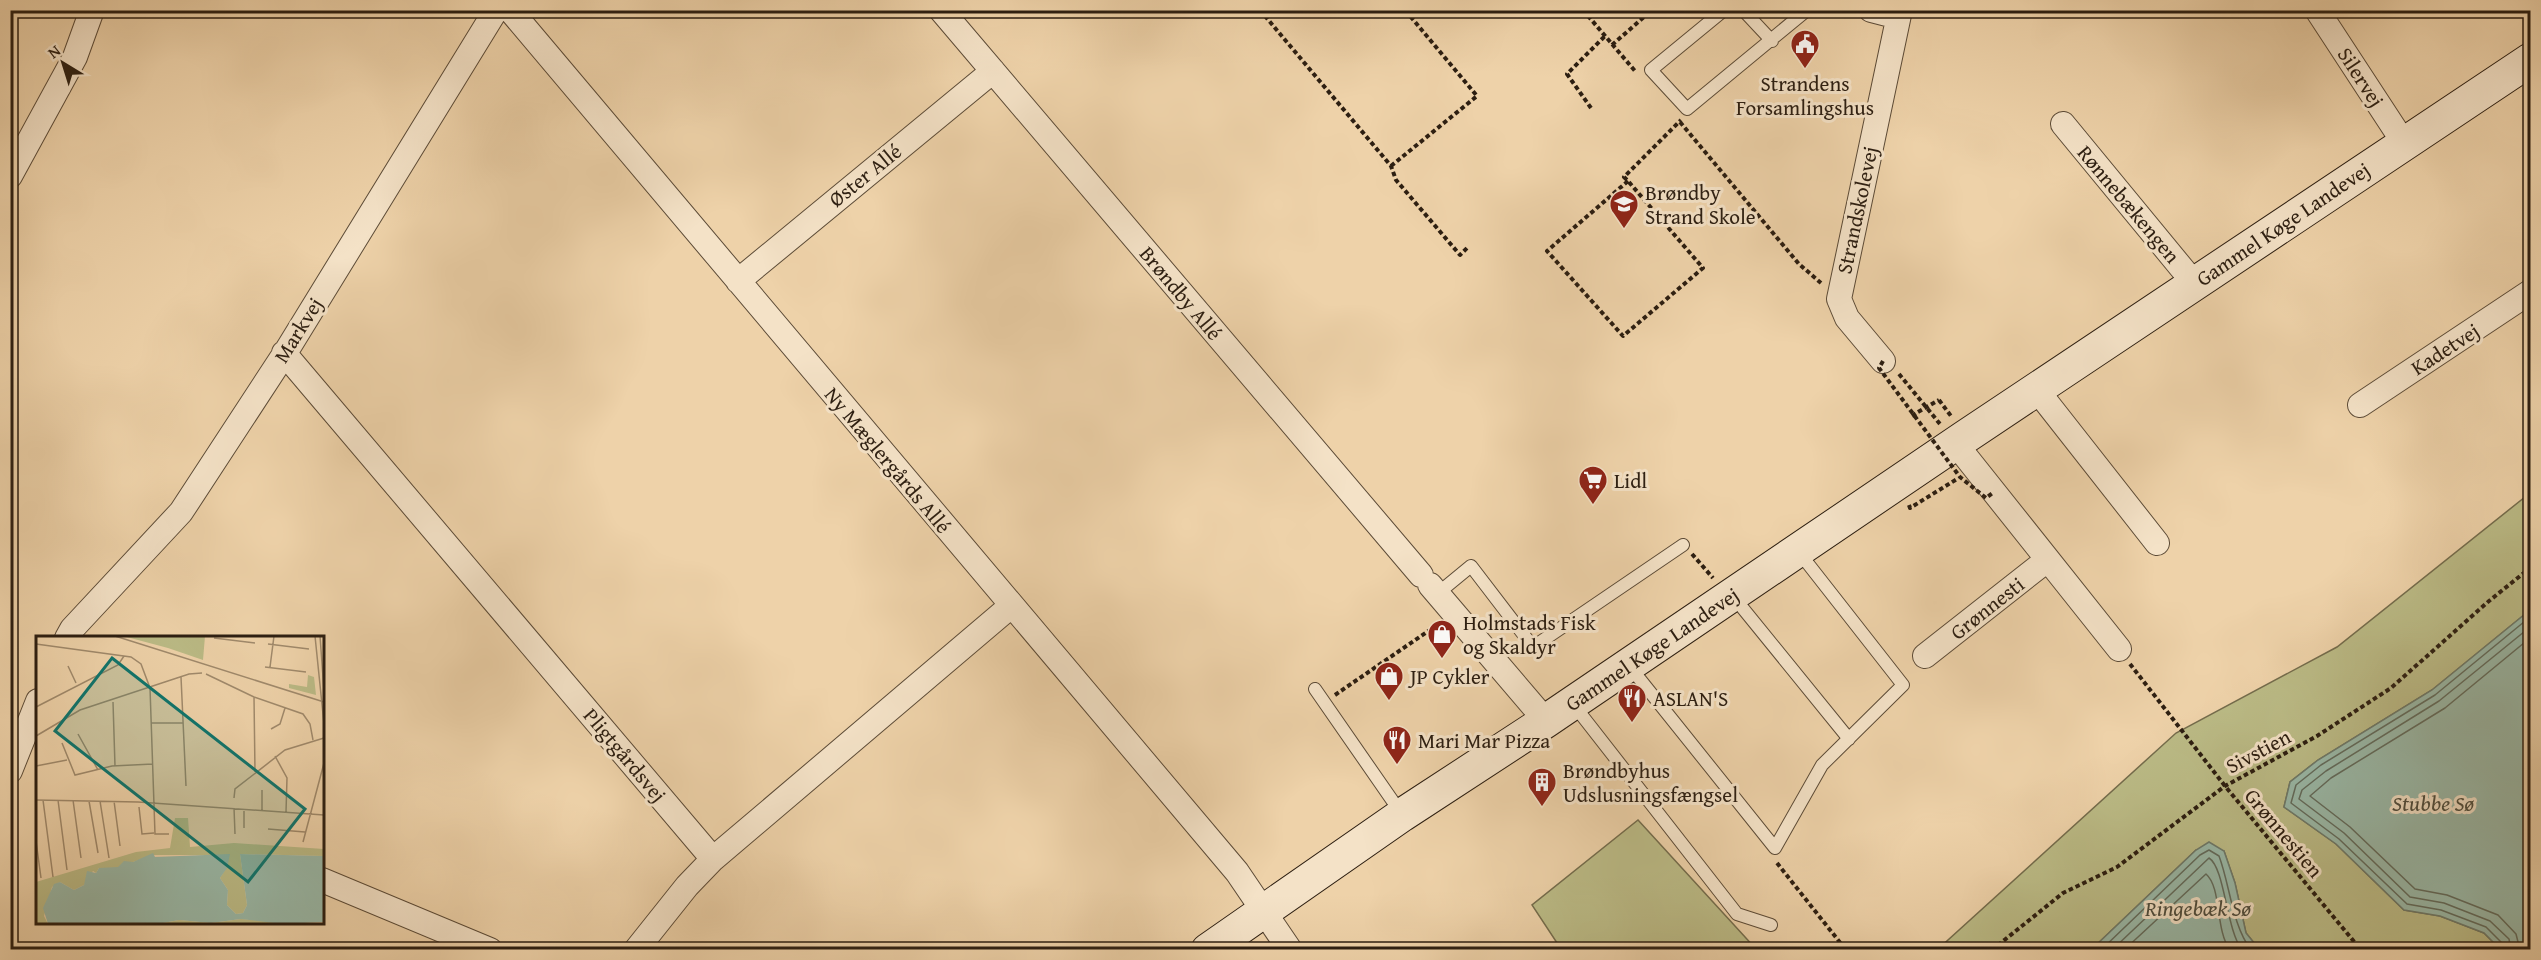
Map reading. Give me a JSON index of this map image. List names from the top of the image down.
{
  "streets": {
    "main road": ["Gammel Køge Landevej"],
    "street": [
      "Silervej",
      "Øster Allé",
      "Rønnebækengen",
      "Strandskolevej",
      "Brøndby Allé",
      "Markvej",
      "Kadetvej",
      "Ny Mæglergårds Allé",
      "Grønnesti",
      "Pligtgårdsvej"
    ],
    "path": ["Sivstien", "Grønnestien"]
  },
  "crossings": [
    ["Silervej", "Gammel Køge Landevej"],
    ["Øster Allé", "Brøndby Allé"],
    ["Øster Allé", "Ny Mæglergårds Allé"],
    ["Rønnebækengen", "Gammel Køge Landevej"],
    ["Gammel Køge Landevej", "Brøndby Allé"],
    ["Gammel Køge Landevej", "Ny Mæglergårds Allé"],
    ["Markvej", "Pligtgårdsvej"],
    ["Sivstien", "Grønnestien"]
  ],
  "water": ["Stubbe Sø", "Ringebæk Sø"],
  "places": {
    "public building": ["Strandens Forsamlingshus"],
    "school or university": ["Brøndby Strand Skole"],
    "supermarket": ["Lidl"],
    "shop": ["Holmstads Fisk og Skaldyr", "JP Cykler"],
    "restaurant": ["ASLAN'S", "Mari Mar Pizza"],
    "building": ["Brøndbyhus Udslusningsfængsel"]
  },
  "north": "top left"
}
